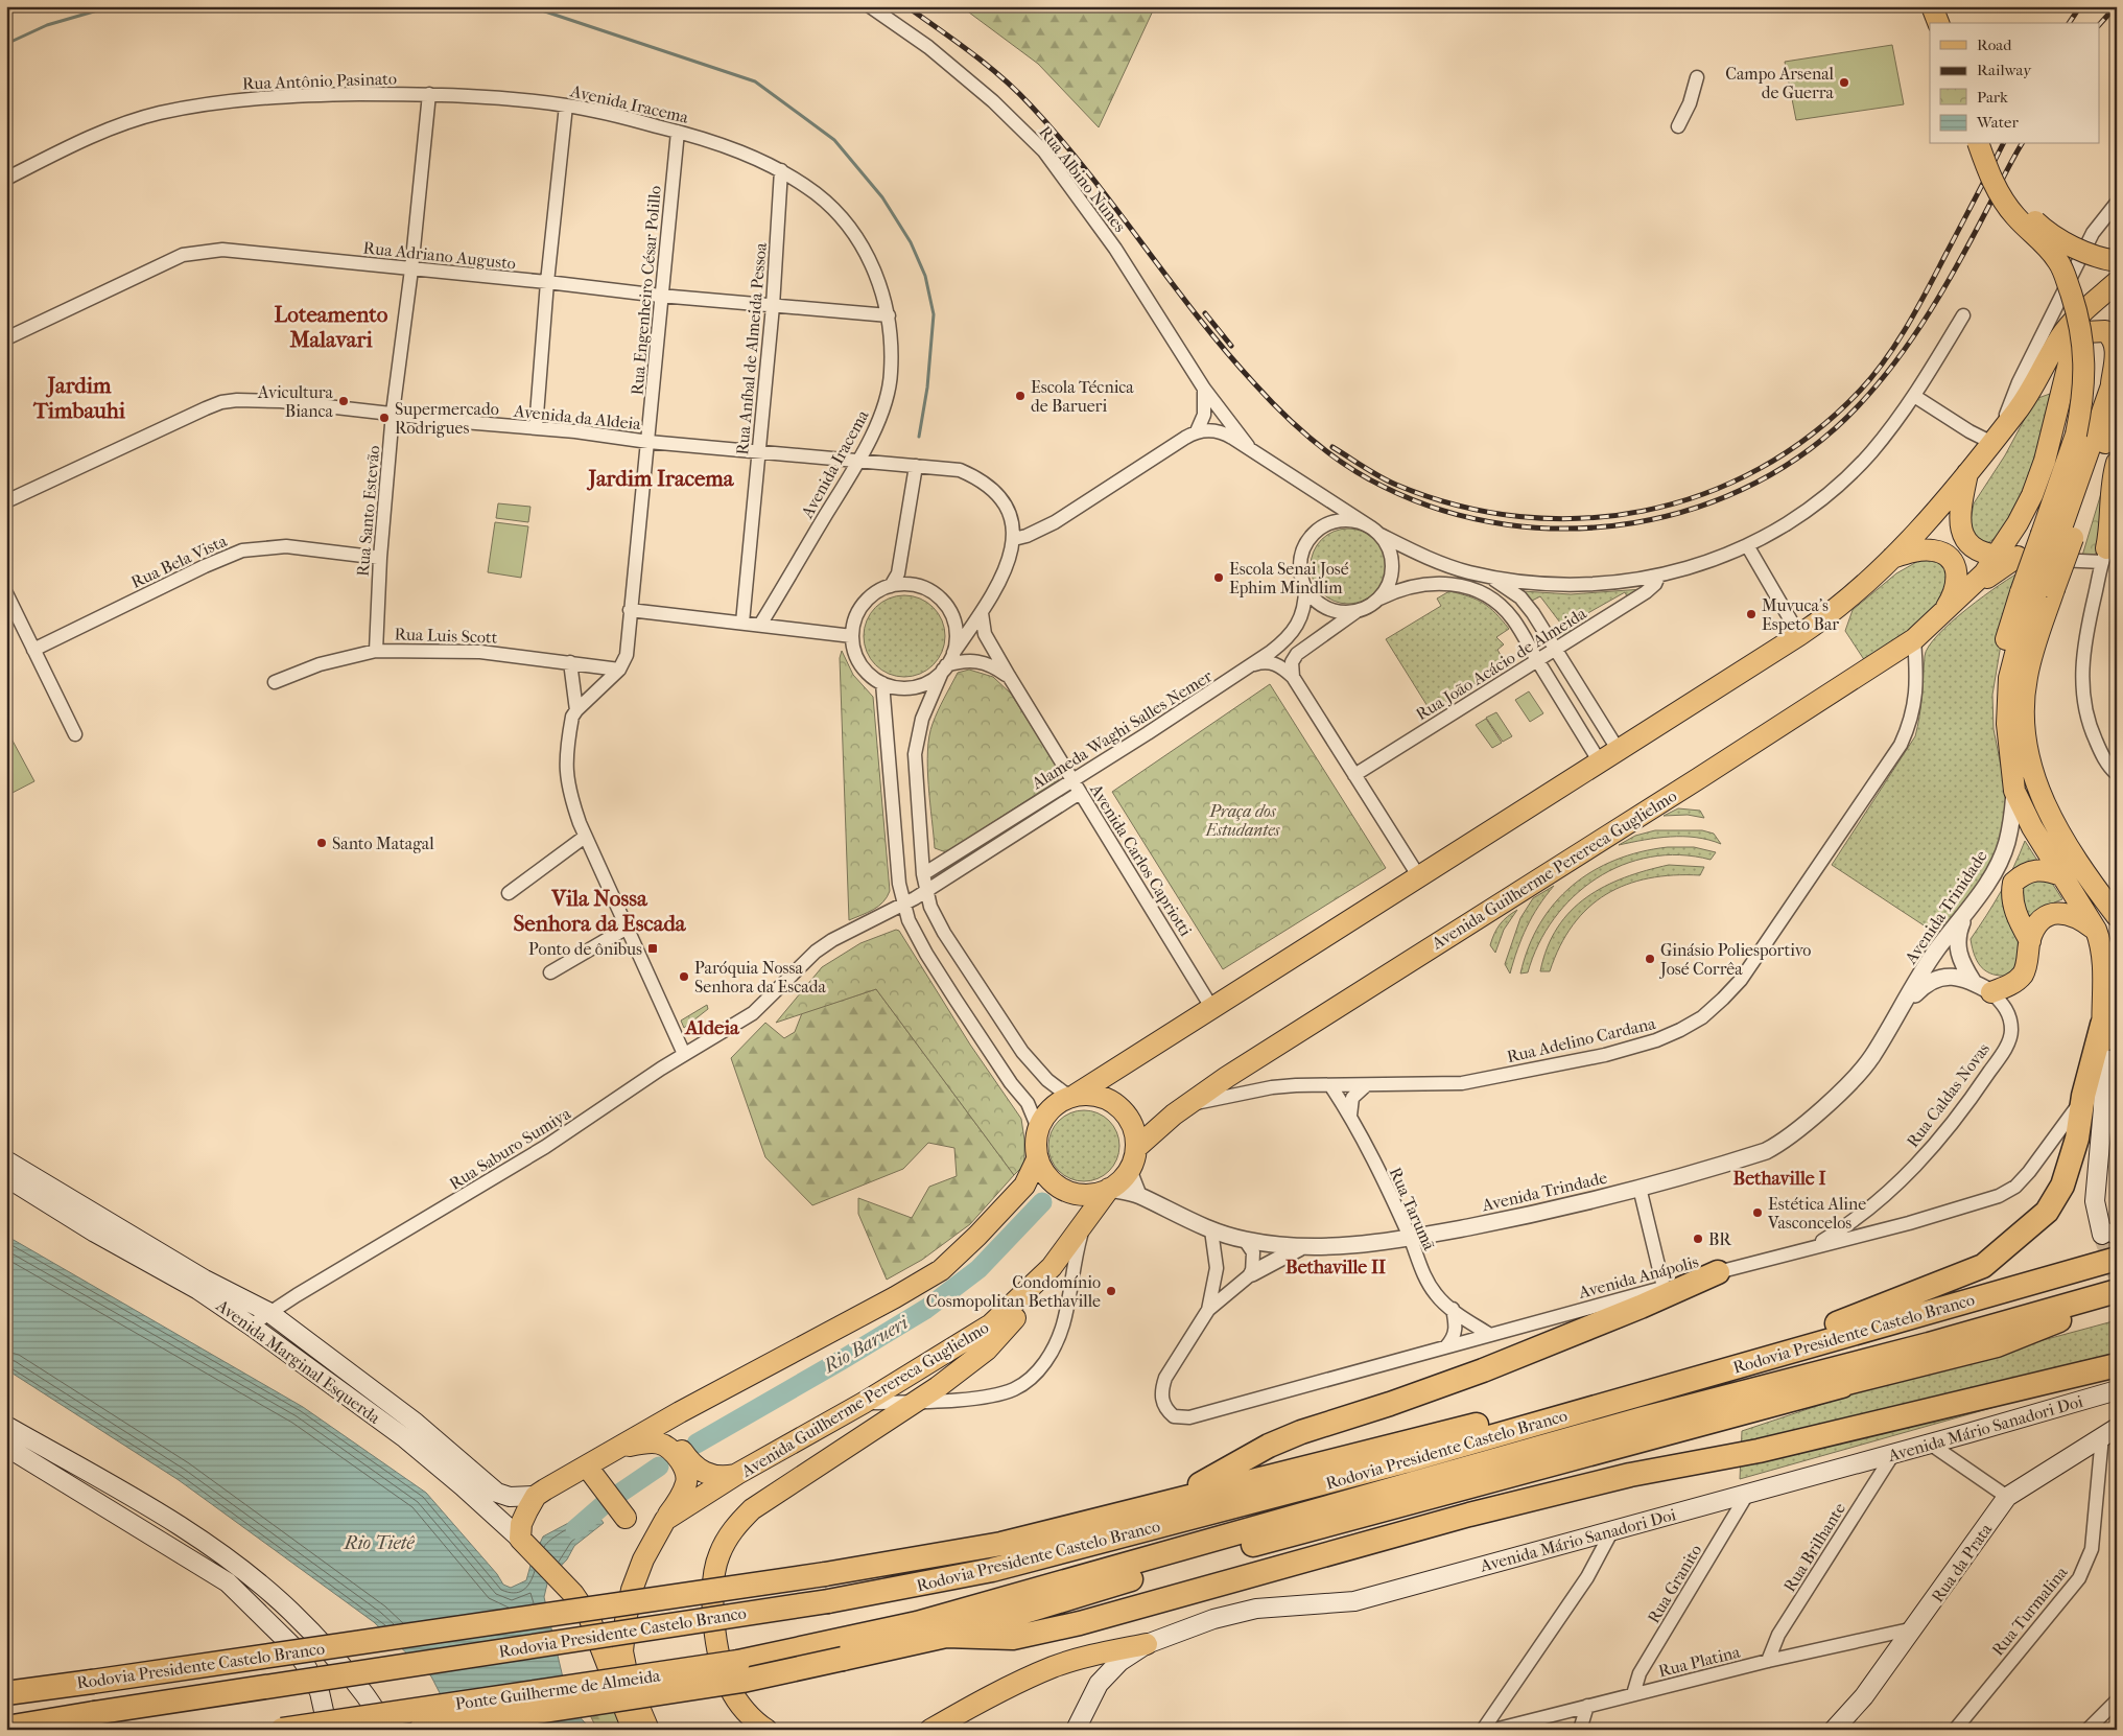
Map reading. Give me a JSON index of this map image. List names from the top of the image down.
{
  "streets": {
    "highway": ["Rodovia Presidente Castelo Branco", "Ponte Guilherme de Almeida"],
    "main road": [
      "Avenida Guilherme Perereca Guglielmo",
      "Avenida Marginal Esquerda",
      "Avenida Mário Sanadori Doi",
      "Rua da Prata"
    ],
    "street": [
      "Rua Antônio Pasinato",
      "Avenida Iracema",
      "Rua Albino Nunes",
      "Rua Adriano Augusto",
      "Rua Engenheiro César Polillo",
      "Rua Aníbal de Almeida Pessoa",
      "Avenida da Aldeia",
      "Rua Santo Estevão",
      "Rua Bela Vista",
      "Rua Luis Scott",
      "Rua João Acácio de Almeida",
      "Alameda Waghi Salles Nemer",
      "Avenida Carlos Capriotti",
      "Avenida Trinidade",
      "Rua Adelino Cardana",
      "Rua Caldas Novas",
      "Rua Saburo Sumiya",
      "Avenida Trindade",
      "Rua Tarumã",
      "Avenida Anápolis",
      "Rua Brilhante",
      "Rua Granito",
      "Rua Turmalina",
      "Rua Platina"
    ]
  },
  "crossings": [
    ["Rua Antônio Pasinato", "Avenida Iracema"],
    ["Rua Antônio Pasinato", "Rua Santo Estevão"],
    ["Avenida Iracema", "Rua Adriano Augusto"],
    ["Avenida Iracema", "Rua Engenheiro César Polillo"],
    ["Avenida Iracema", "Rua Aníbal de Almeida Pessoa"],
    ["Avenida Iracema", "Avenida da Aldeia"],
    ["Avenida Iracema", "Rua Santo Estevão"],
    ["Rua Adriano Augusto", "Rua Engenheiro César Polillo"],
    ["Rua Adriano Augusto", "Rua Aníbal de Almeida Pessoa"],
    ["Rua Adriano Augusto", "Rua Santo Estevão"],
    ["Rua Engenheiro César Polillo", "Avenida da Aldeia"],
    ["Rua Engenheiro César Polillo", "Rua Luis Scott"],
    ["Rua Aníbal de Almeida Pessoa", "Avenida da Aldeia"],
    ["Avenida da Aldeia", "Rua Santo Estevão"],
    ["Rua Santo Estevão", "Rua Bela Vista"],
    ["Rua Santo Estevão", "Rua Luis Scott"],
    ["Alameda Waghi Salles Nemer", "Avenida Carlos Capriotti"],
    ["Alameda Waghi Salles Nemer", "Rua Saburo Sumiya"],
    ["Avenida Guilherme Perereca Guglielmo", "Rua Adelino Cardana"],
    ["Avenida Guilherme Perereca Guglielmo", "Avenida Trindade"],
    ["Avenida Trinidade", "Rua Caldas Novas"],
    ["Avenida Trinidade", "Avenida Trindade"],
    ["Rua Adelino Cardana", "Rua Tarumã"],
    ["Rua Caldas Novas", "Avenida Trindade"],
    ["Rua Caldas Novas", "Avenida Anápolis"],
    ["Rua Saburo Sumiya", "Avenida Marginal Esquerda"],
    ["Avenida Trindade", "Rua Tarumã"],
    ["Rua Tarumã", "Avenida Anápolis"],
    ["Rodovia Presidente Castelo Branco", "Ponte Guilherme de Almeida"],
    ["Avenida Mário Sanadori Doi", "Rua Brilhante"],
    ["Avenida Mário Sanadori Doi", "Rua Granito"],
    ["Rua Brilhante", "Rua Platina"],
    ["Rua da Prata", "Rua Turmalina"],
    ["Rua da Prata", "Rua Platina"],
    ["Rua Granito", "Rua Platina"]
  ],
  "districts": [
    "Loteamento Malavari",
    "Jardim Timbauhi",
    "Jardim Iracema",
    "Vila Nossa Senhora da Escada",
    "Aldeia",
    "Bethaville I",
    "Bethaville II"
  ],
  "water": ["Rio Barueri", "Rio Tietê"],
  "parks": ["Praça dos Estudantes"],
  "places": {
    "other": [
      "Campo Arsenal de Guerra",
      "Escola Técnica de Barueri",
      "Avicultura Bianca",
      "Supermercado Rodrigues",
      "Escola Senai José Ephim Mindlim",
      "Muvuca's Espeto Bar",
      "Santo Matagal",
      "Ginásio Poliesportivo José Corrêa",
      "Paróquia Nossa Senhora da Escada",
      "Estética Aline Vasconcelos",
      "BR",
      "Condomínio Cosmopolitan Bethaville"
    ],
    "transit": ["Ponto de ônibus"]
  },
  "legend": [
    "Road",
    "Railway",
    "Park",
    "Water"
  ]
}
